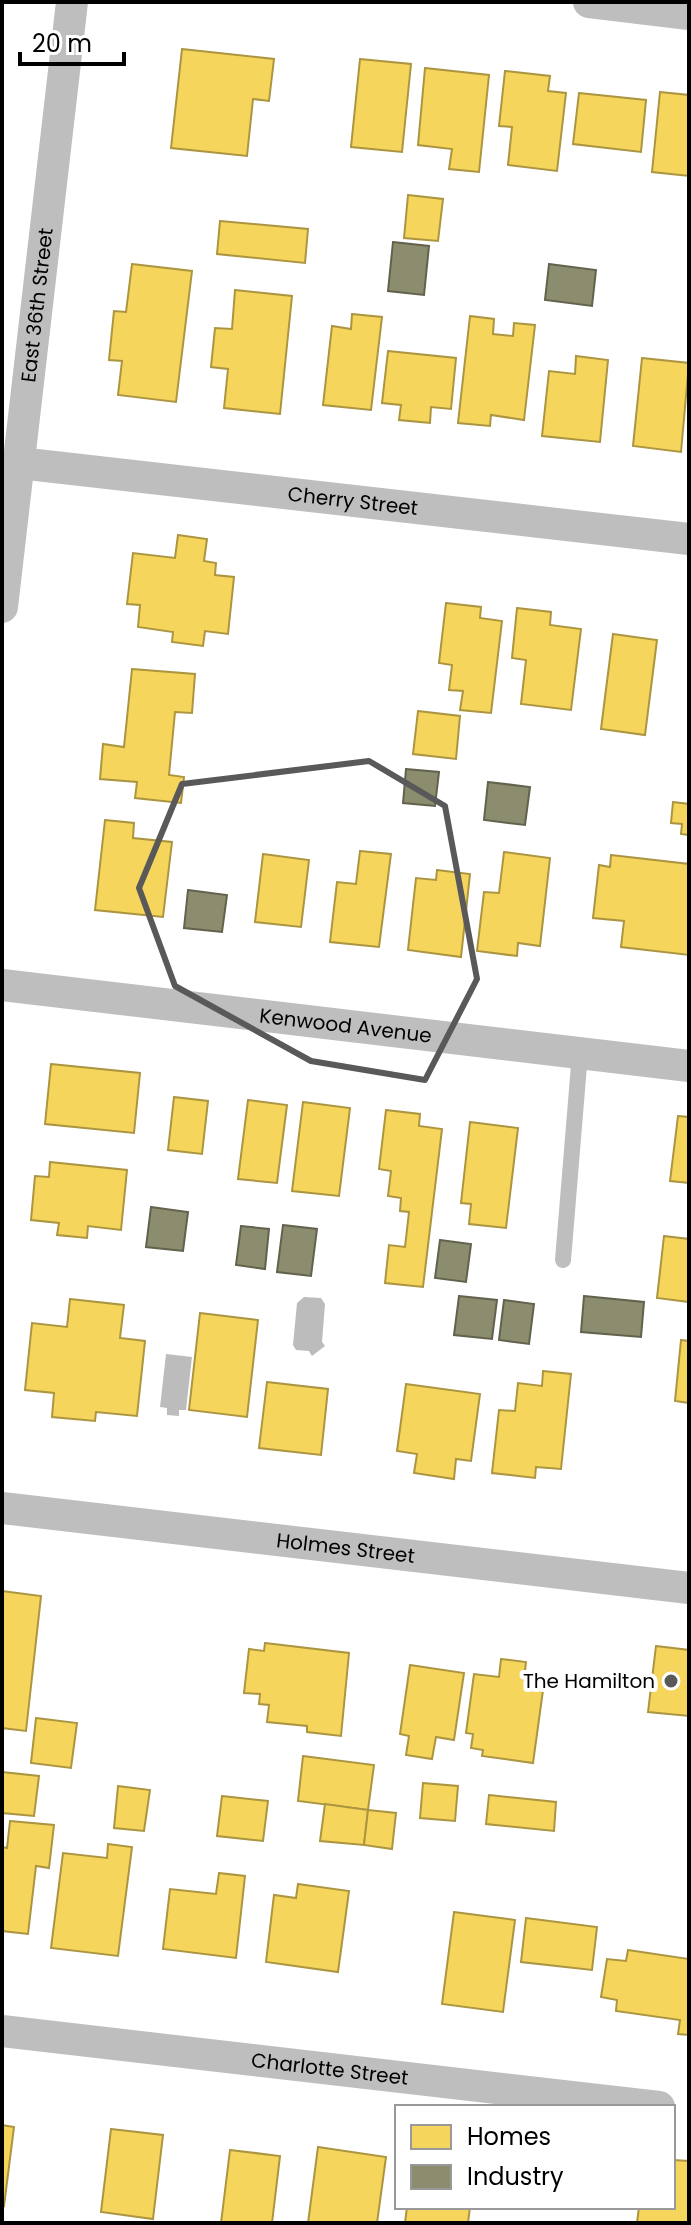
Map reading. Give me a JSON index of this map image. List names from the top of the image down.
{
  "streets": {
    "street": [
      "East 36th Street",
      "Cherry Street",
      "Kenwood Avenue",
      "Holmes Street",
      "Charlotte Street"
    ]
  },
  "crossings": [
    ["East 36th Street", "Cherry Street"]
  ],
  "places": ["The Hamilton"],
  "legend": ["Homes", "Industry"],
  "scale_bar": "20 m"
}
